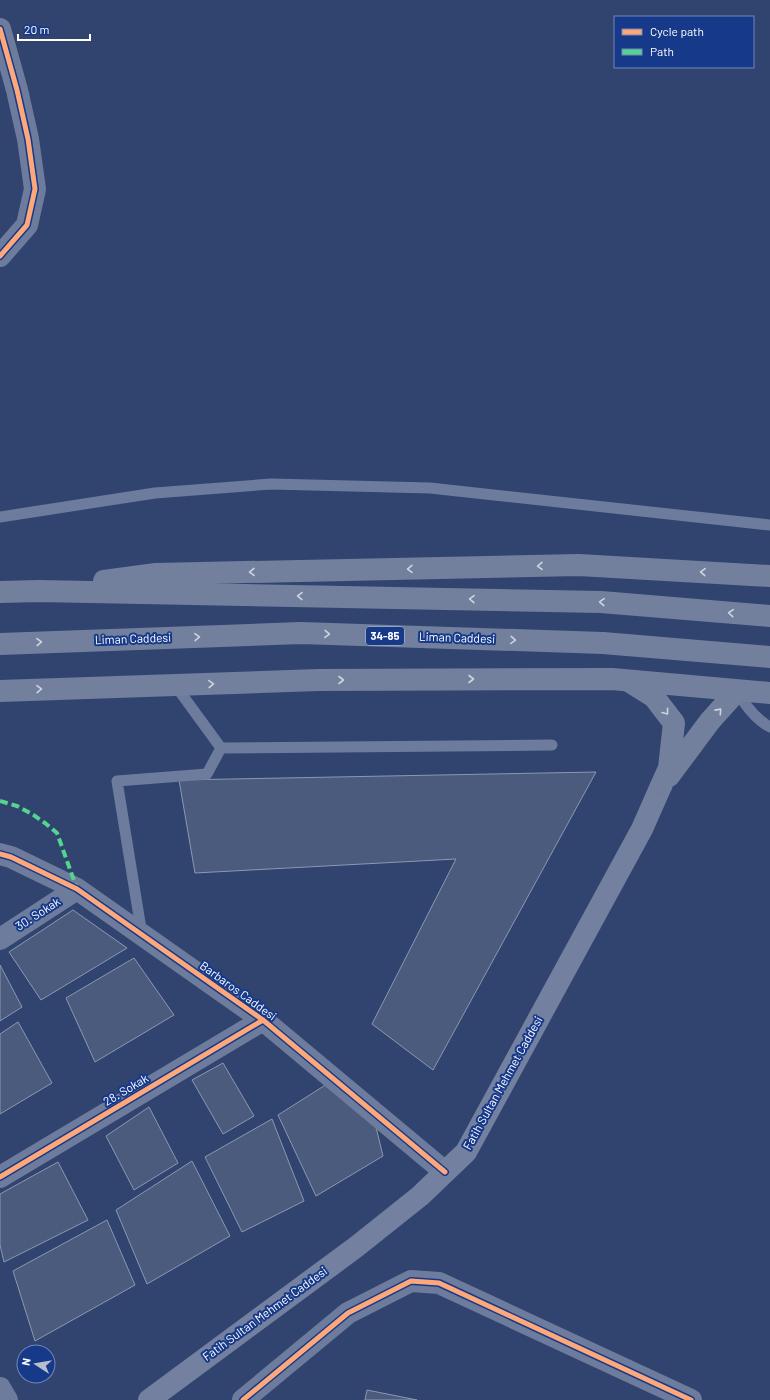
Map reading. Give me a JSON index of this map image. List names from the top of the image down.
{
  "streets": {
    "highway": ["34-85", "Liman Caddesi"],
    "main road": ["Fatih Sultan Mehmet Caddesi"],
    "street": ["30. Sokak", "Barbaros Caddesi", "28. Sokak"]
  },
  "crossings": [
    ["30. Sokak", "Barbaros Caddesi"],
    ["Barbaros Caddesi", "Fatih Sultan Mehmet Caddesi"],
    ["Barbaros Caddesi", "28. Sokak"]
  ],
  "legend": ["Cycle path", "Path"],
  "scale_bar": "20 m",
  "north": "left"
}
